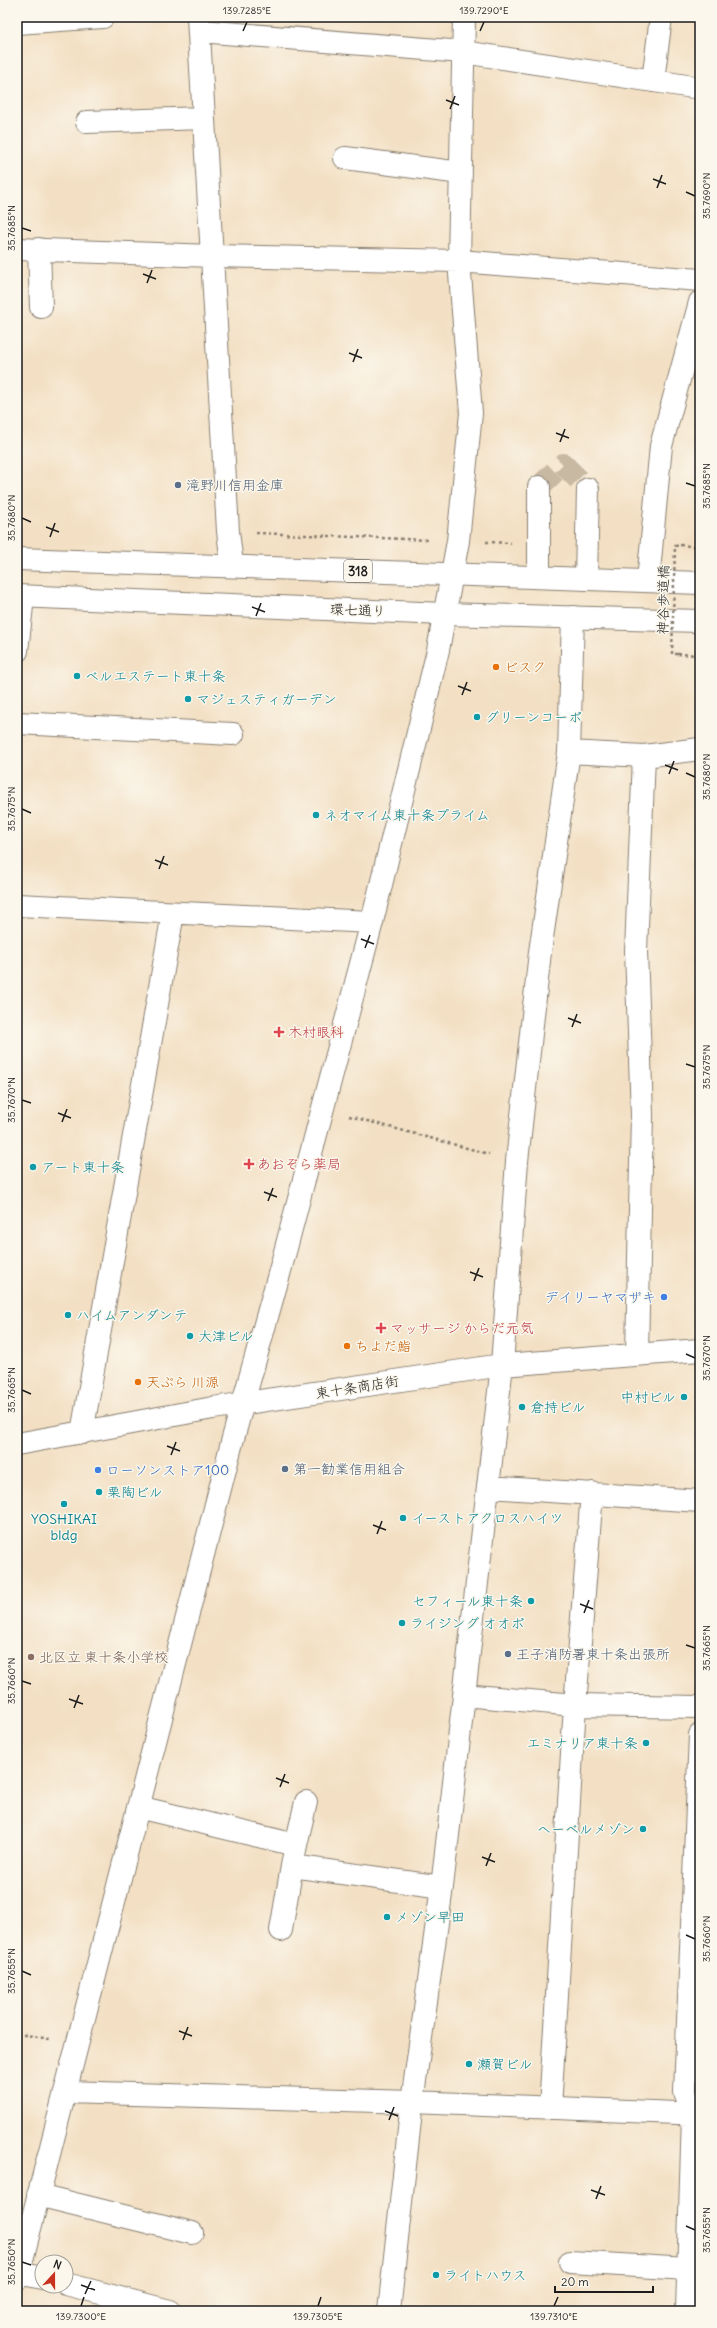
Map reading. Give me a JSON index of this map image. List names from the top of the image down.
{
  "streets": {
    "street": ["318", "環七通り", "東十条商店街"],
    "path": ["神谷歩道橋"]
  },
  "places": {
    "other": [
      "滝野川信用金庫",
      "ビスク",
      "ベルエステート東十条",
      "マジェスティガーデン",
      "グリーンコーポ",
      "ネオマイム東十条プライム",
      "アート東十条",
      "デイリーヤマザキ",
      "ハイムアンダンテ",
      "大津ビル",
      "ちよだ鮨",
      "天ぷら 川源",
      "中村ビル",
      "倉持ビル",
      "第一勧業信用組合",
      "ローソンストア100",
      "栗陶ビル",
      "YOSHIKAI bldg",
      "イーストアクロスハイツ",
      "セフィール東十条",
      "ライジング オオボ",
      "王子消防署東十条出張所",
      "北区立 東十条小学校",
      "エミナリア東十条",
      "ヘーベルメゾン",
      "メゾン早田",
      "瀬賀ビル",
      "ライトハウス"
    ],
    "health": ["木村眼科", "あおぞら薬局", "マッサージ からだ元気"]
  },
  "scale_bar": "20 m",
  "north": "top",
  "coordinates": [
    "139.7285°E",
    "139.7290°E",
    "35.7690°N",
    "35.7685°N",
    "35.7680°N",
    "35.7675°N",
    "35.7670°N",
    "35.7665°N",
    "35.7660°N",
    "35.7655°N",
    "35.7650°N",
    "139.7300°E",
    "139.7305°E",
    "139.7310°E"
  ]
}
